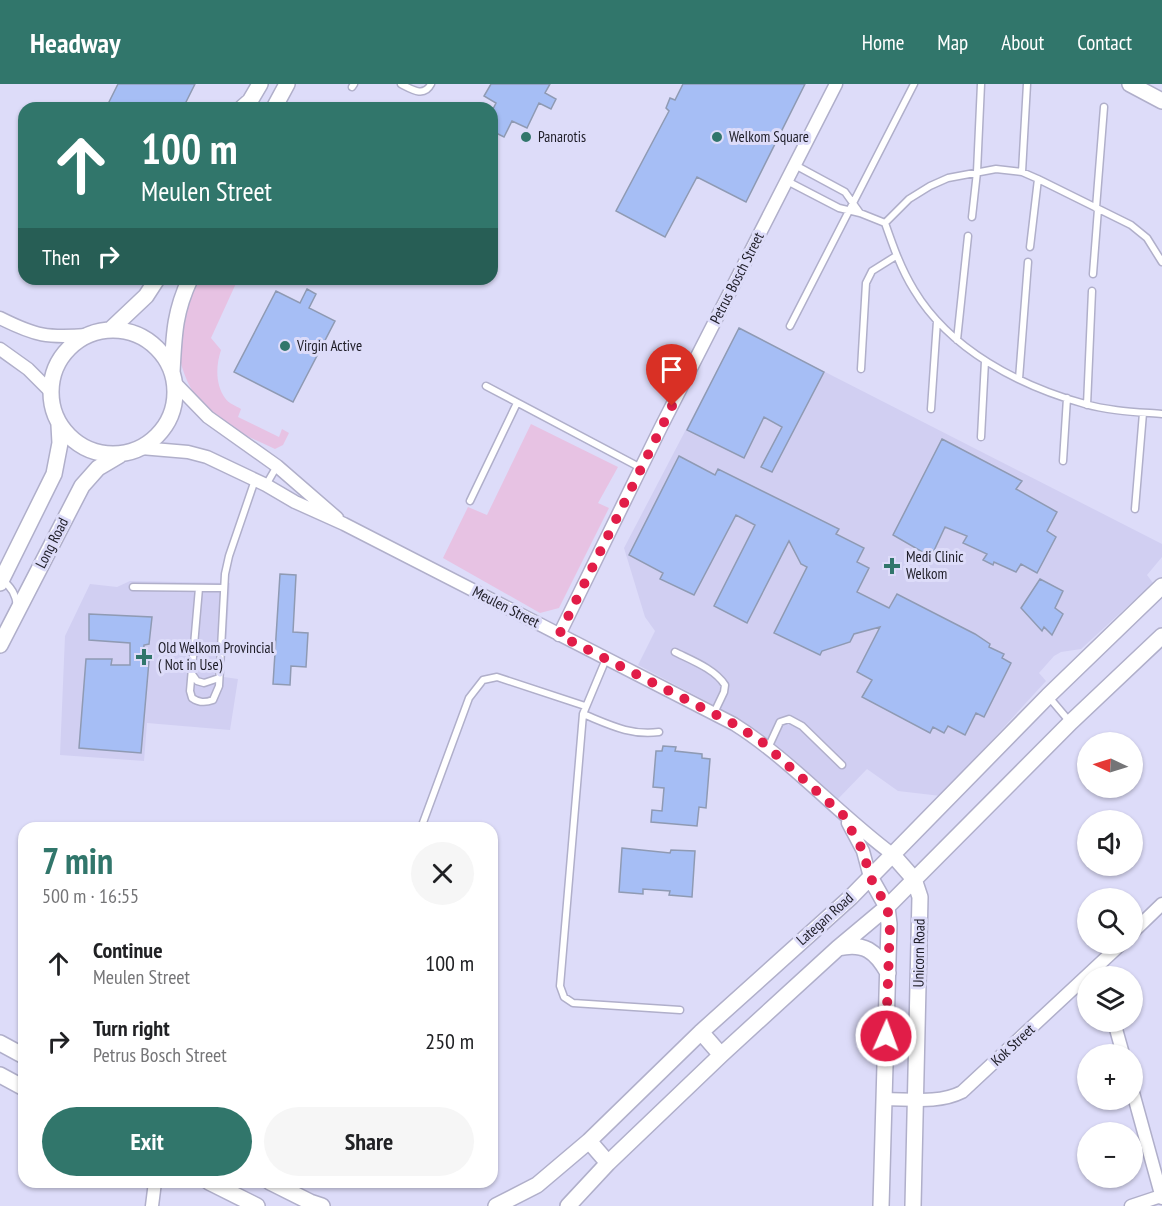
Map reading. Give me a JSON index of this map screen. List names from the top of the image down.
{
  "streets": {
    "street": [
      "Petrus Bosch Street",
      "Long Road",
      "Meulen Street",
      "Lategan Road",
      "Unicorn Road",
      "Kok Street"
    ]
  },
  "crossings": [
    ["Petrus Bosch Street", "Meulen Street"],
    ["Long Road", "Meulen Street"],
    ["Meulen Street", "Lategan Road"],
    ["Meulen Street", "Unicorn Road"],
    ["Lategan Road", "Unicorn Road"],
    ["Unicorn Road", "Kok Street"]
  ],
  "places": {
    "other": ["Panarotis", "Welkom Square", "Virgin Active"],
    "health": ["Medi Clinic Welkom", "Old Welkom Provincial ( Not in Use)"]
  },
  "north": "left",
  "page": {
    "header": "Headway",
    "nav": [
      "Home",
      "Map",
      "About",
      "Contact"
    ],
    "turn": ["100 m", "Meulen Street"],
    "then": "Then",
    "map_buttons": ["+", "−"],
    "heading": ["7 min", "500 m · 16:55"],
    "list": [
      {
        "name": "Continue",
        "note": "Meulen Street",
        "value": "100 m"
      },
      {
        "name": "Turn right",
        "note": "Petrus Bosch Street",
        "value": "250 m"
      }
    ],
    "buttons": ["Exit", "Share"]
  }
}
